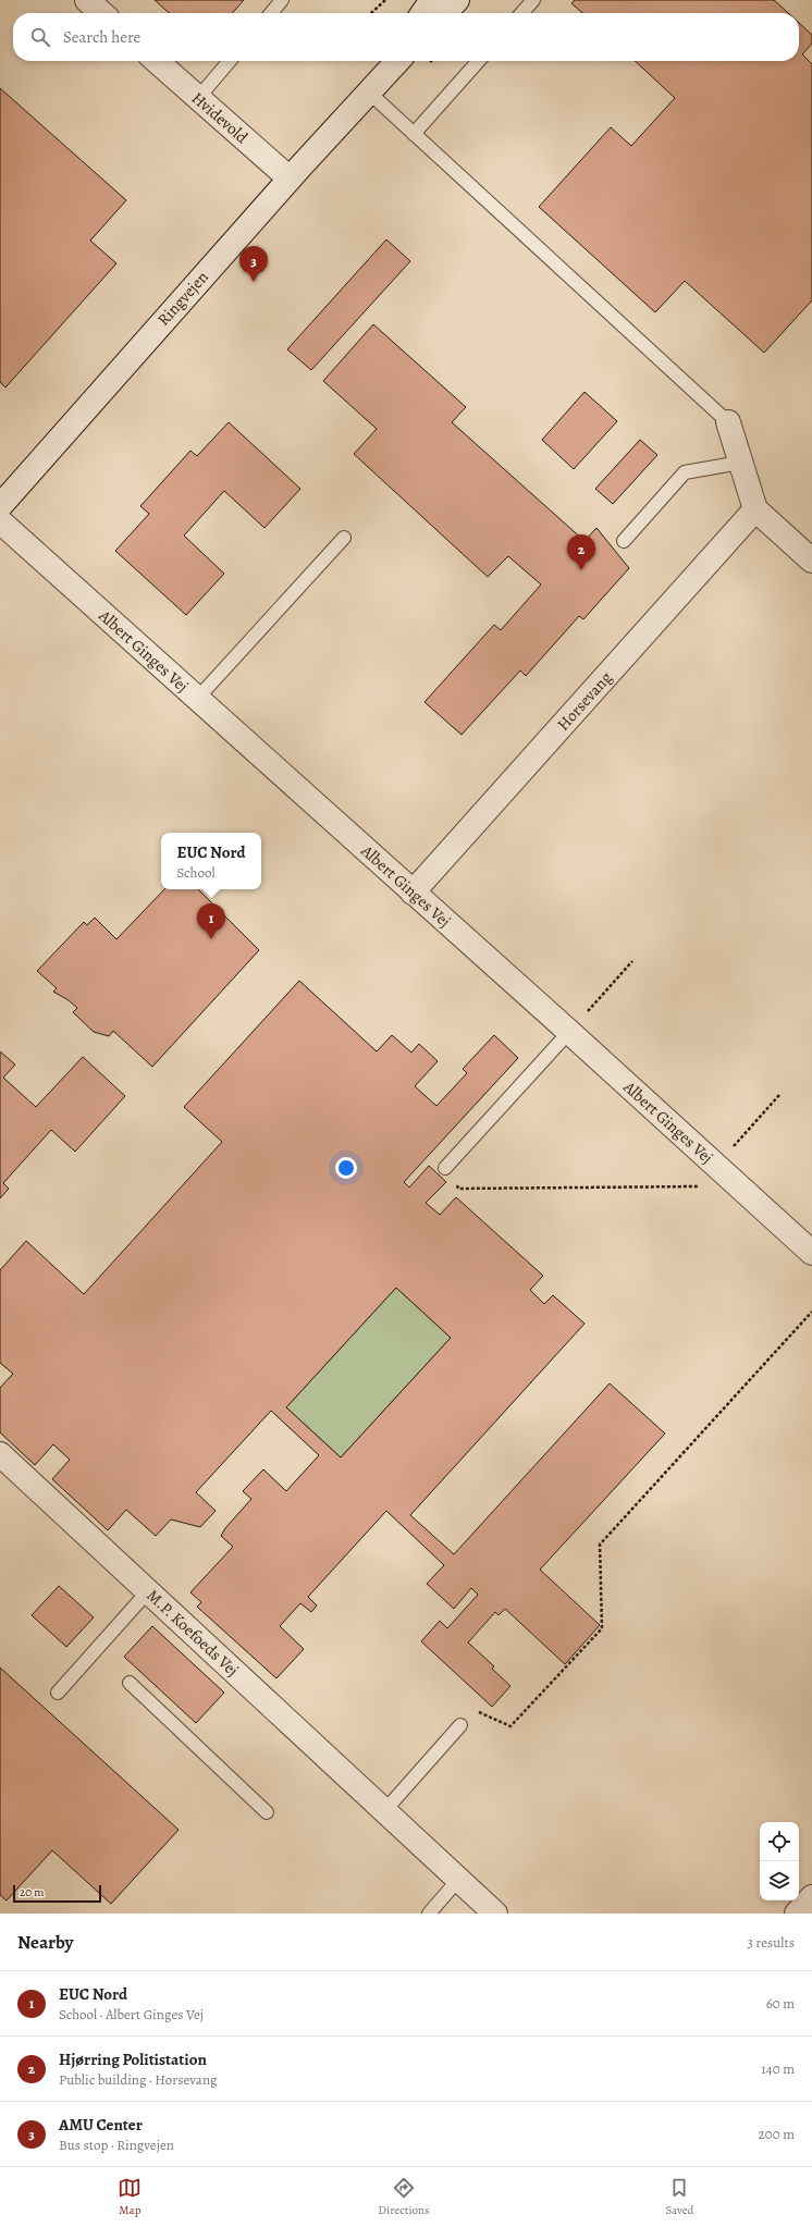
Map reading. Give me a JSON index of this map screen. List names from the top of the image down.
{
  "streets": {
    "street": [
      "Hvidevold",
      "Ringvejen",
      "Albert Ginges Vej",
      "Horsevang",
      "M.P. Koefoeds Vej"
    ]
  },
  "crossings": [
    ["Hvidevold", "Ringvejen"],
    ["Albert Ginges Vej", "Horsevang"]
  ],
  "scale_bar": "20 m",
  "page": {
    "search": "Search here",
    "pins": ["3", "2", "1"],
    "popup": ["EUC Nord", "School"],
    "scale": "20 m",
    "heading": ["Nearby", "3 results"],
    "list": [
      {
        "mark": "1",
        "name": "EUC Nord",
        "note": "School · Albert Ginges Vej",
        "value": "60 m"
      },
      {
        "mark": "2",
        "name": "Hjørring Politistation",
        "note": "Public building · Horsevang",
        "value": "140 m"
      },
      {
        "mark": "3",
        "name": "AMU Center",
        "note": "Bus stop · Ringvejen",
        "value": "200 m"
      }
    ],
    "nav": ["Map", "Directions", "Saved"]
  }
}
